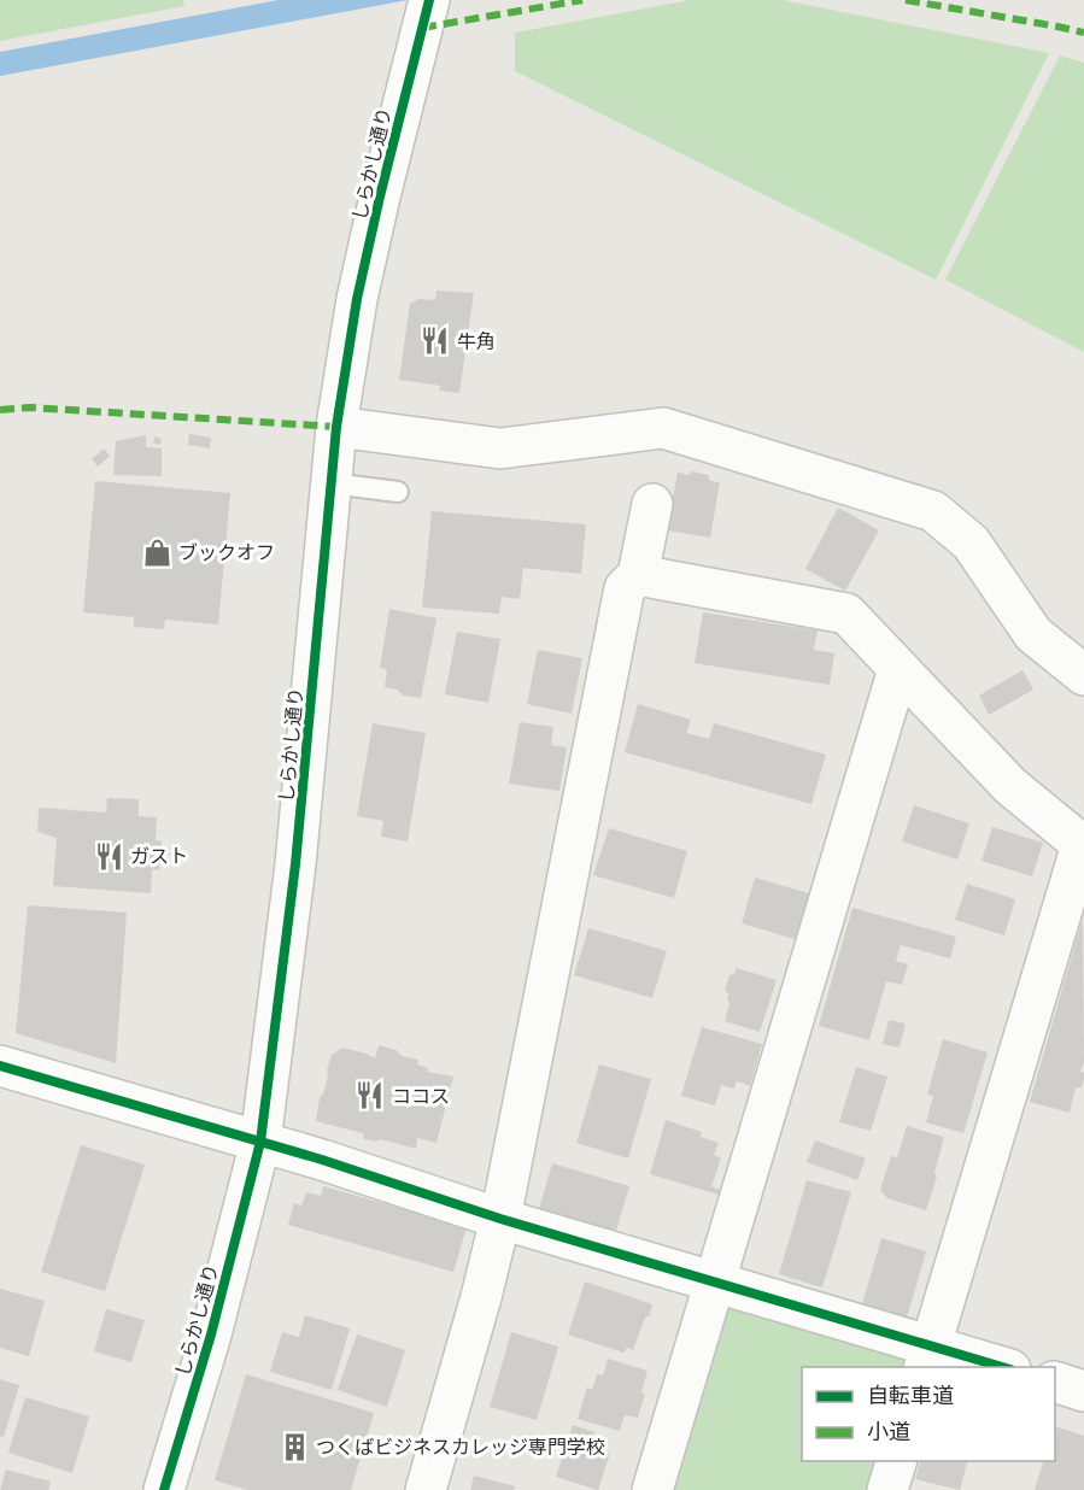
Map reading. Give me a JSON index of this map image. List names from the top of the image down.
{
  "streets": {
    "street": ["しらかし通り"]
  },
  "places": {
    "restaurant": ["牛角", "ガスト", "ココス"],
    "shop": ["ブックオフ"],
    "building": ["つくばビジネスカレッジ専門学校"]
  },
  "legend": ["自転車道", "小道"]
}
